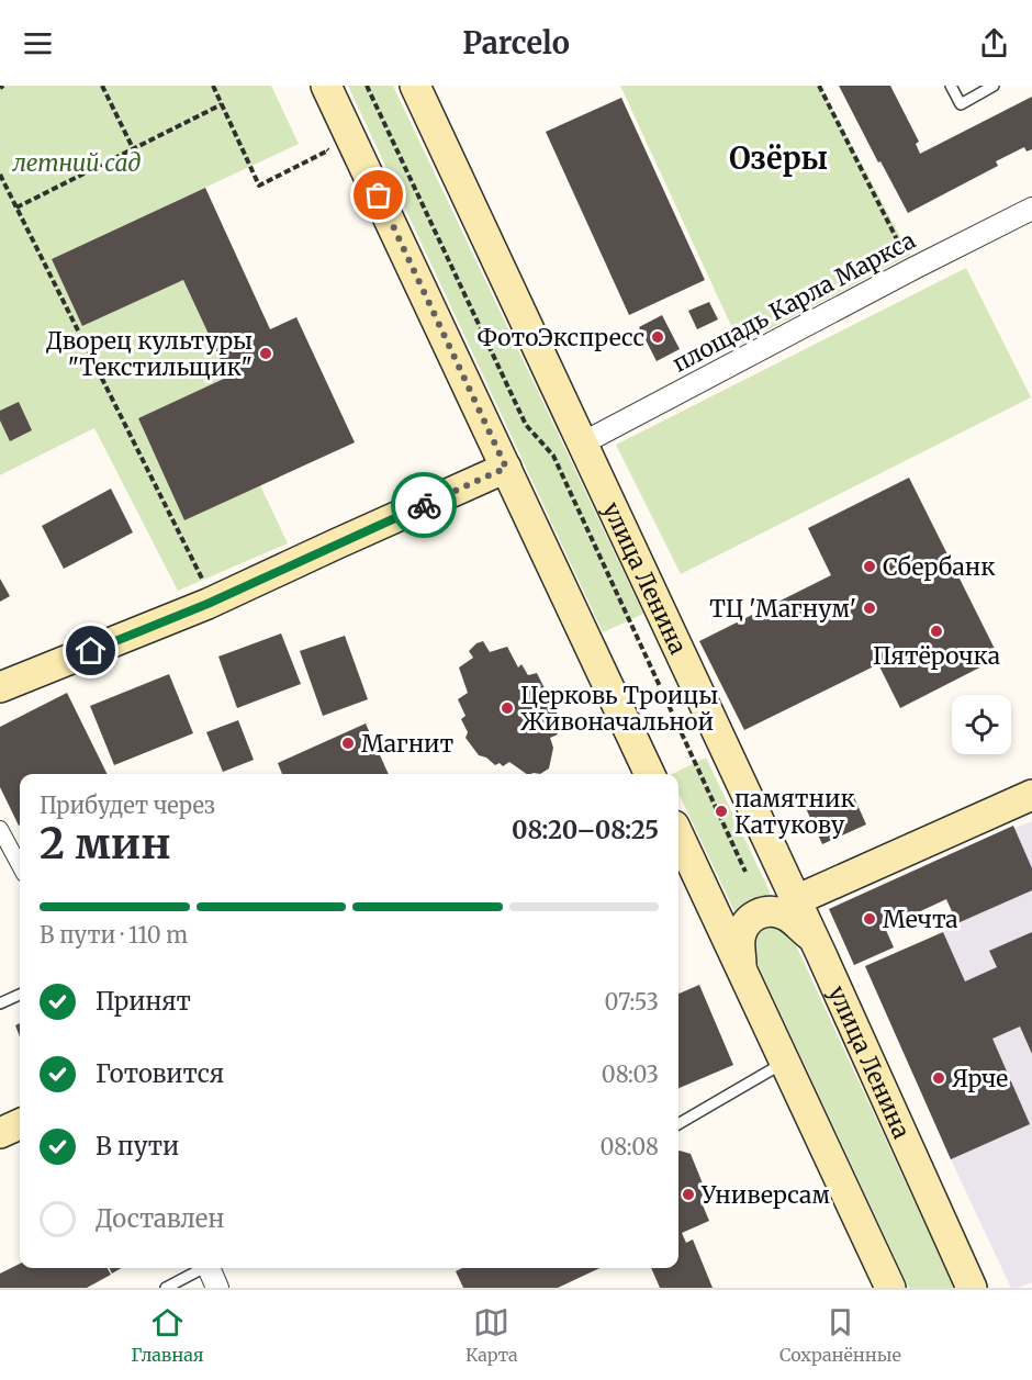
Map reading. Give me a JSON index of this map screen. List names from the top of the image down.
{
  "streets": {
    "main road": ["улица Ленина"],
    "street": ["площадь Карла Маркса"]
  },
  "crossings": [
    ["площадь Карла Маркса", "улица Ленина"]
  ],
  "districts": ["Озёры"],
  "parks": ["летний сад"],
  "places": [
    "ФотоЭкспресс",
    "Дворец культуры \"Текстильщик\"",
    "Сбербанк",
    "ТЦ 'Магнум'",
    "Пятёрочка",
    "Церковь Троицы Живоначальной",
    "Магнит",
    "памятник Катукову",
    "Мечта",
    "Ярче",
    "Универсам"
  ],
  "page": {
    "header": "Parcelo",
    "heading": ["2 мин", "Прибудет через", "08:20–08:25"],
    "bar": "В пути · 110 m",
    "list": [
      ["Принят", "07:53"],
      ["Готовится", "08:03"],
      ["В пути", "08:08"],
      "Доставлен"
    ],
    "tabs": ["Главная", "Карта", "Сохранённые"]
  }
}
